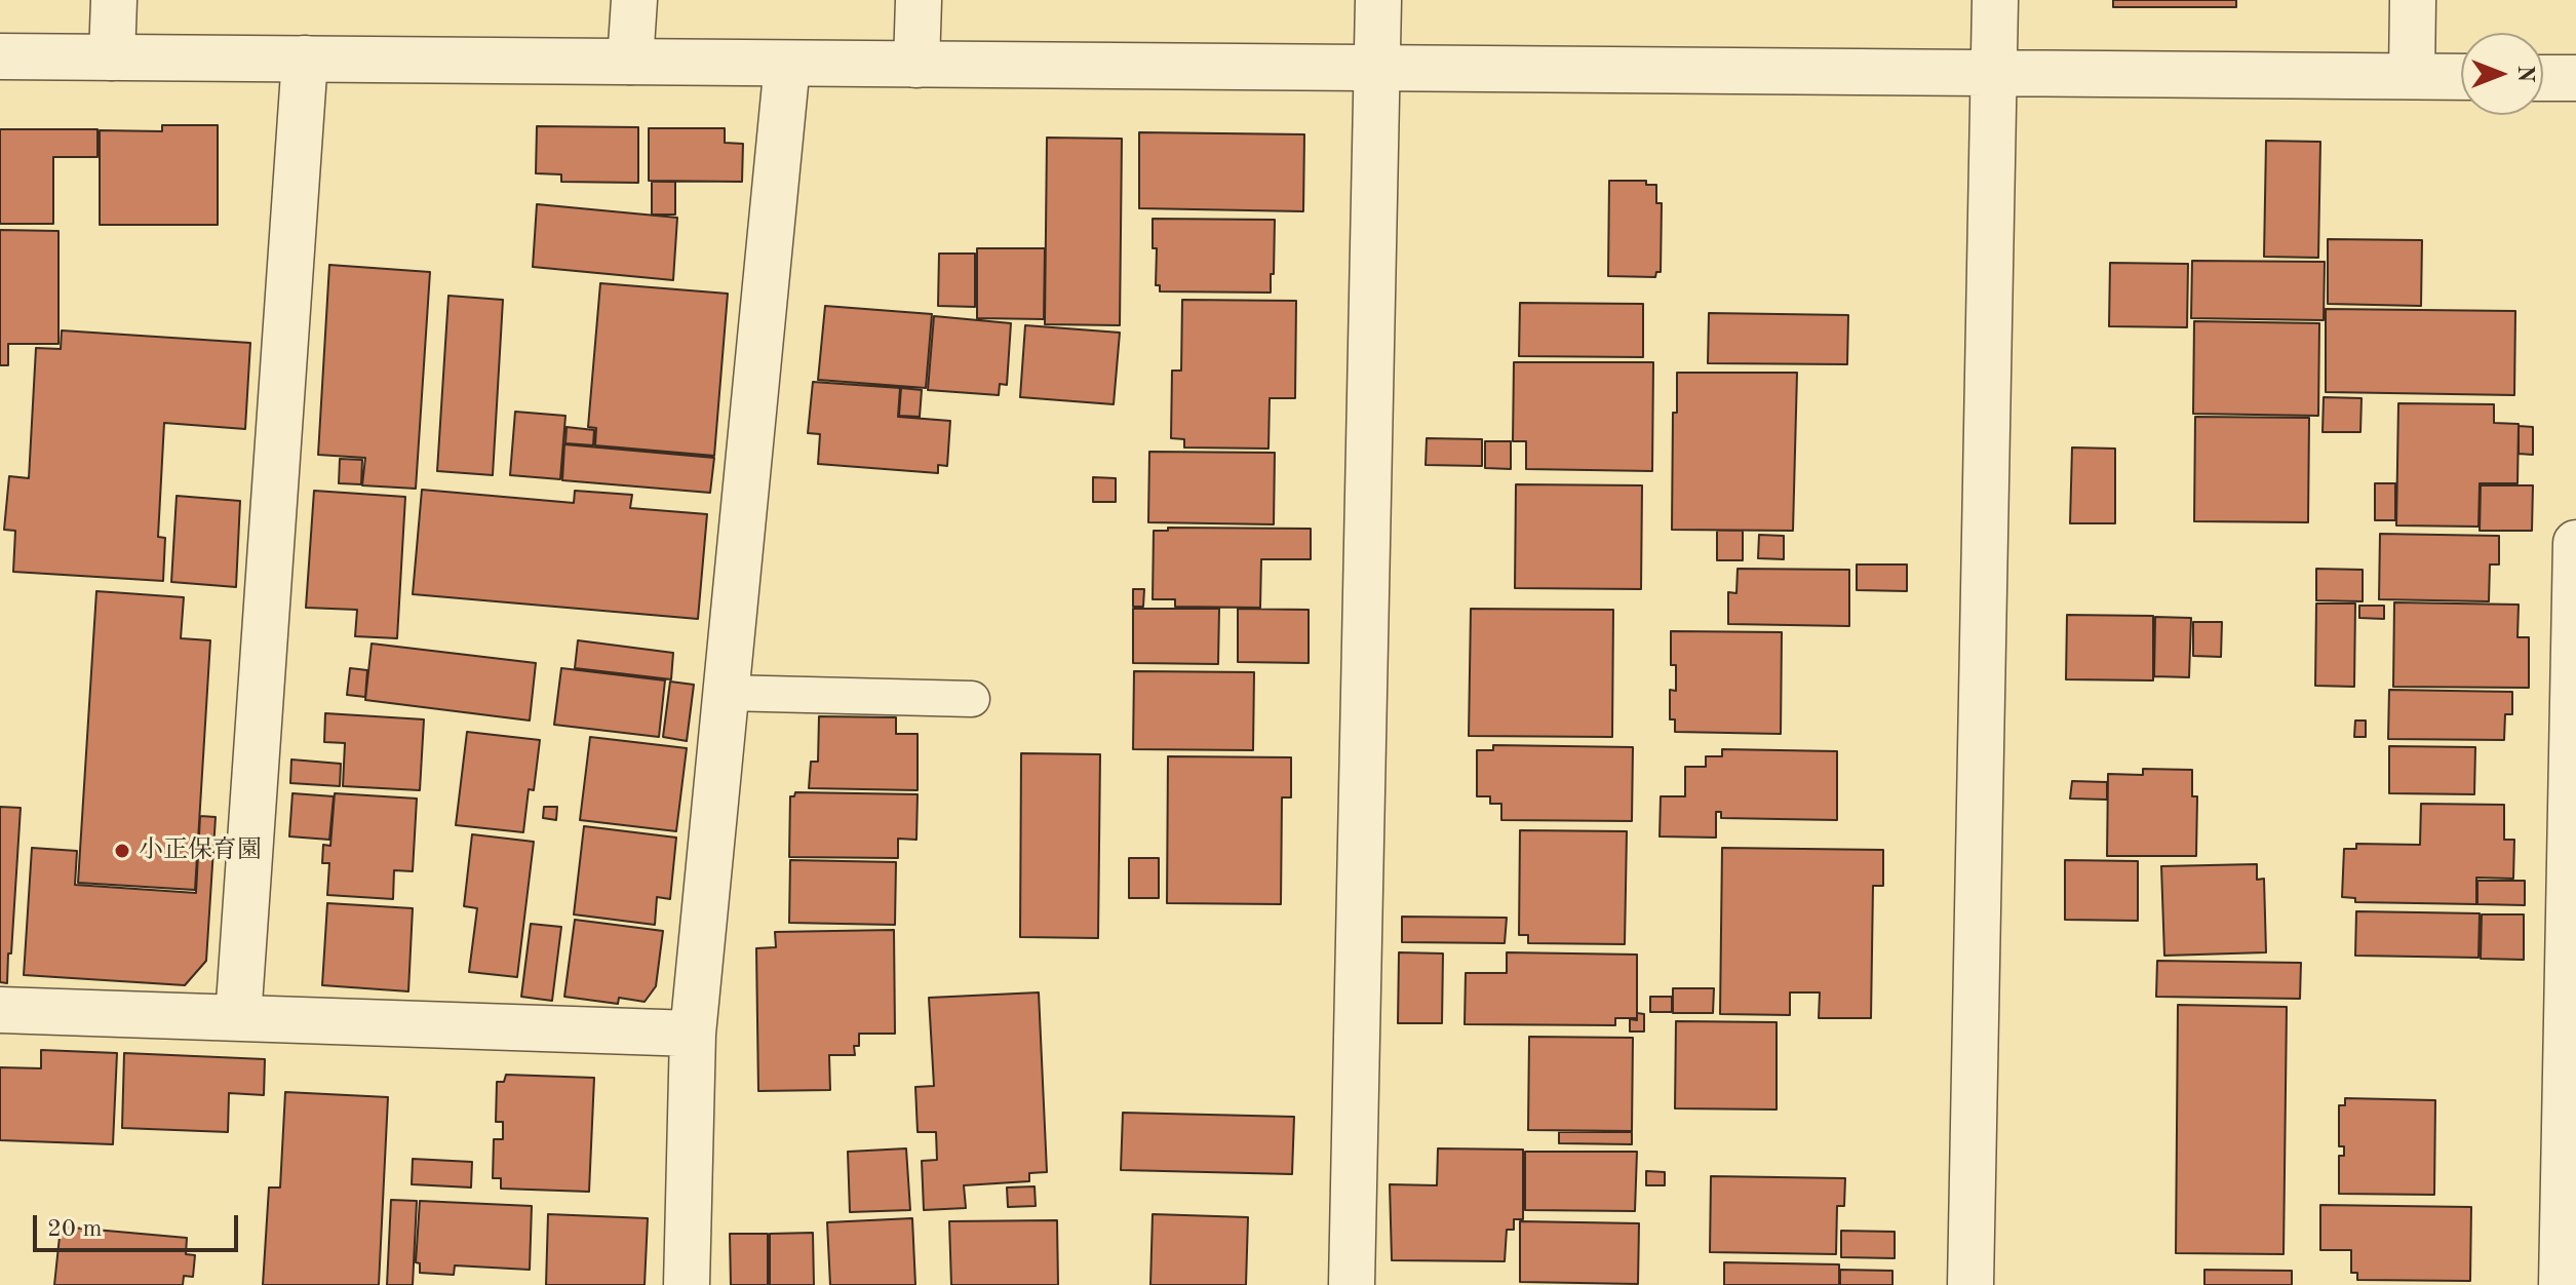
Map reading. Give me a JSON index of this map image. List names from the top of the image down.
{
  "places": ["小正保育園"],
  "scale_bar": "20 m",
  "north": "right"
}
